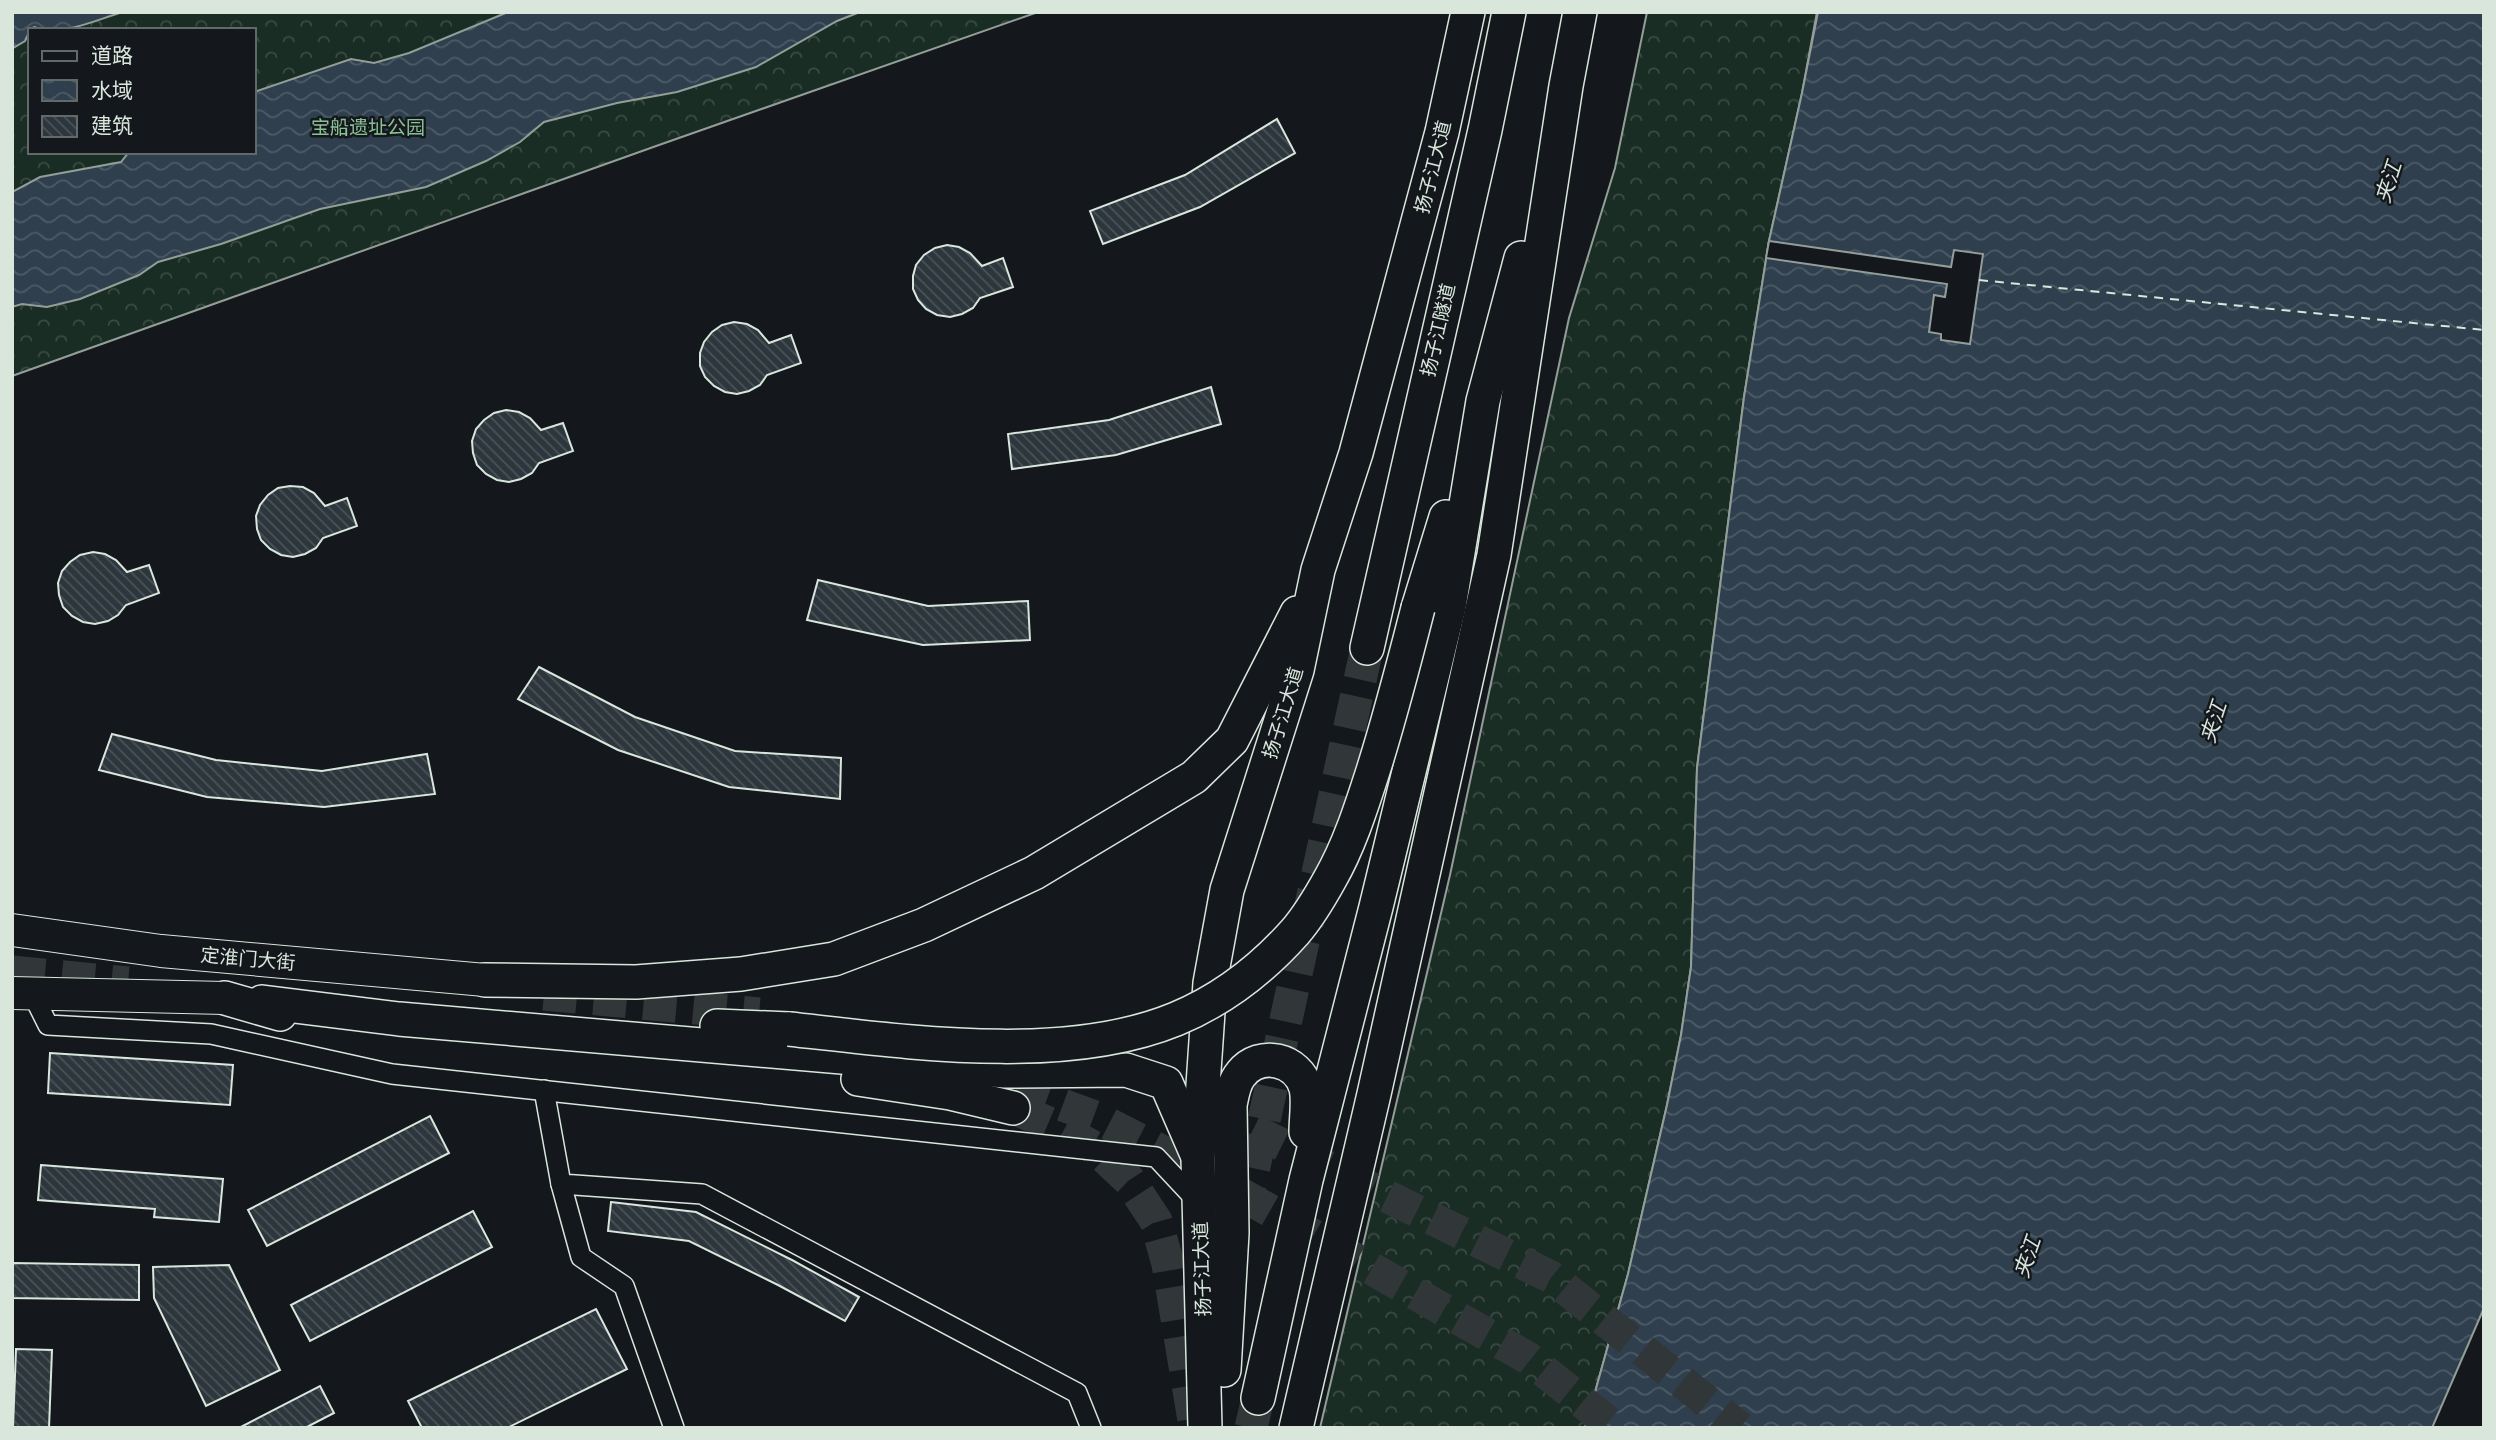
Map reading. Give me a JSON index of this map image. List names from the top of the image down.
{
  "streets": {
    "highway": ["扬子江大道", "扬子江隧道"],
    "main road": ["定淮门大街"]
  },
  "water": ["夹江"],
  "parks": ["宝船遗址公园"],
  "legend": ["道路", "水域", "建筑"]
}
